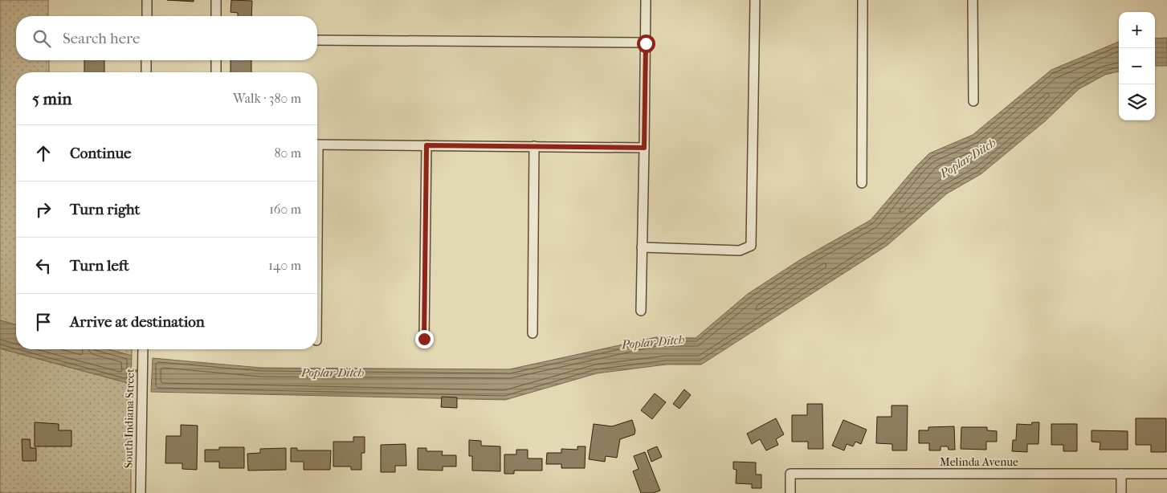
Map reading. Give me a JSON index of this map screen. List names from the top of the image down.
{
  "streets": {
    "street": ["South Indiana Street", "Melinda Avenue"]
  },
  "water": ["Poplar Ditch"],
  "page": {
    "map_buttons": ["+", "−"],
    "search": "Search here",
    "heading": ["5 min", "Walk · 380 m"],
    "list": [
      ["Continue", "80 m"],
      ["Turn right", "160 m"],
      ["Turn left", "140 m"],
      "Arrive at destination"
    ]
  }
}
